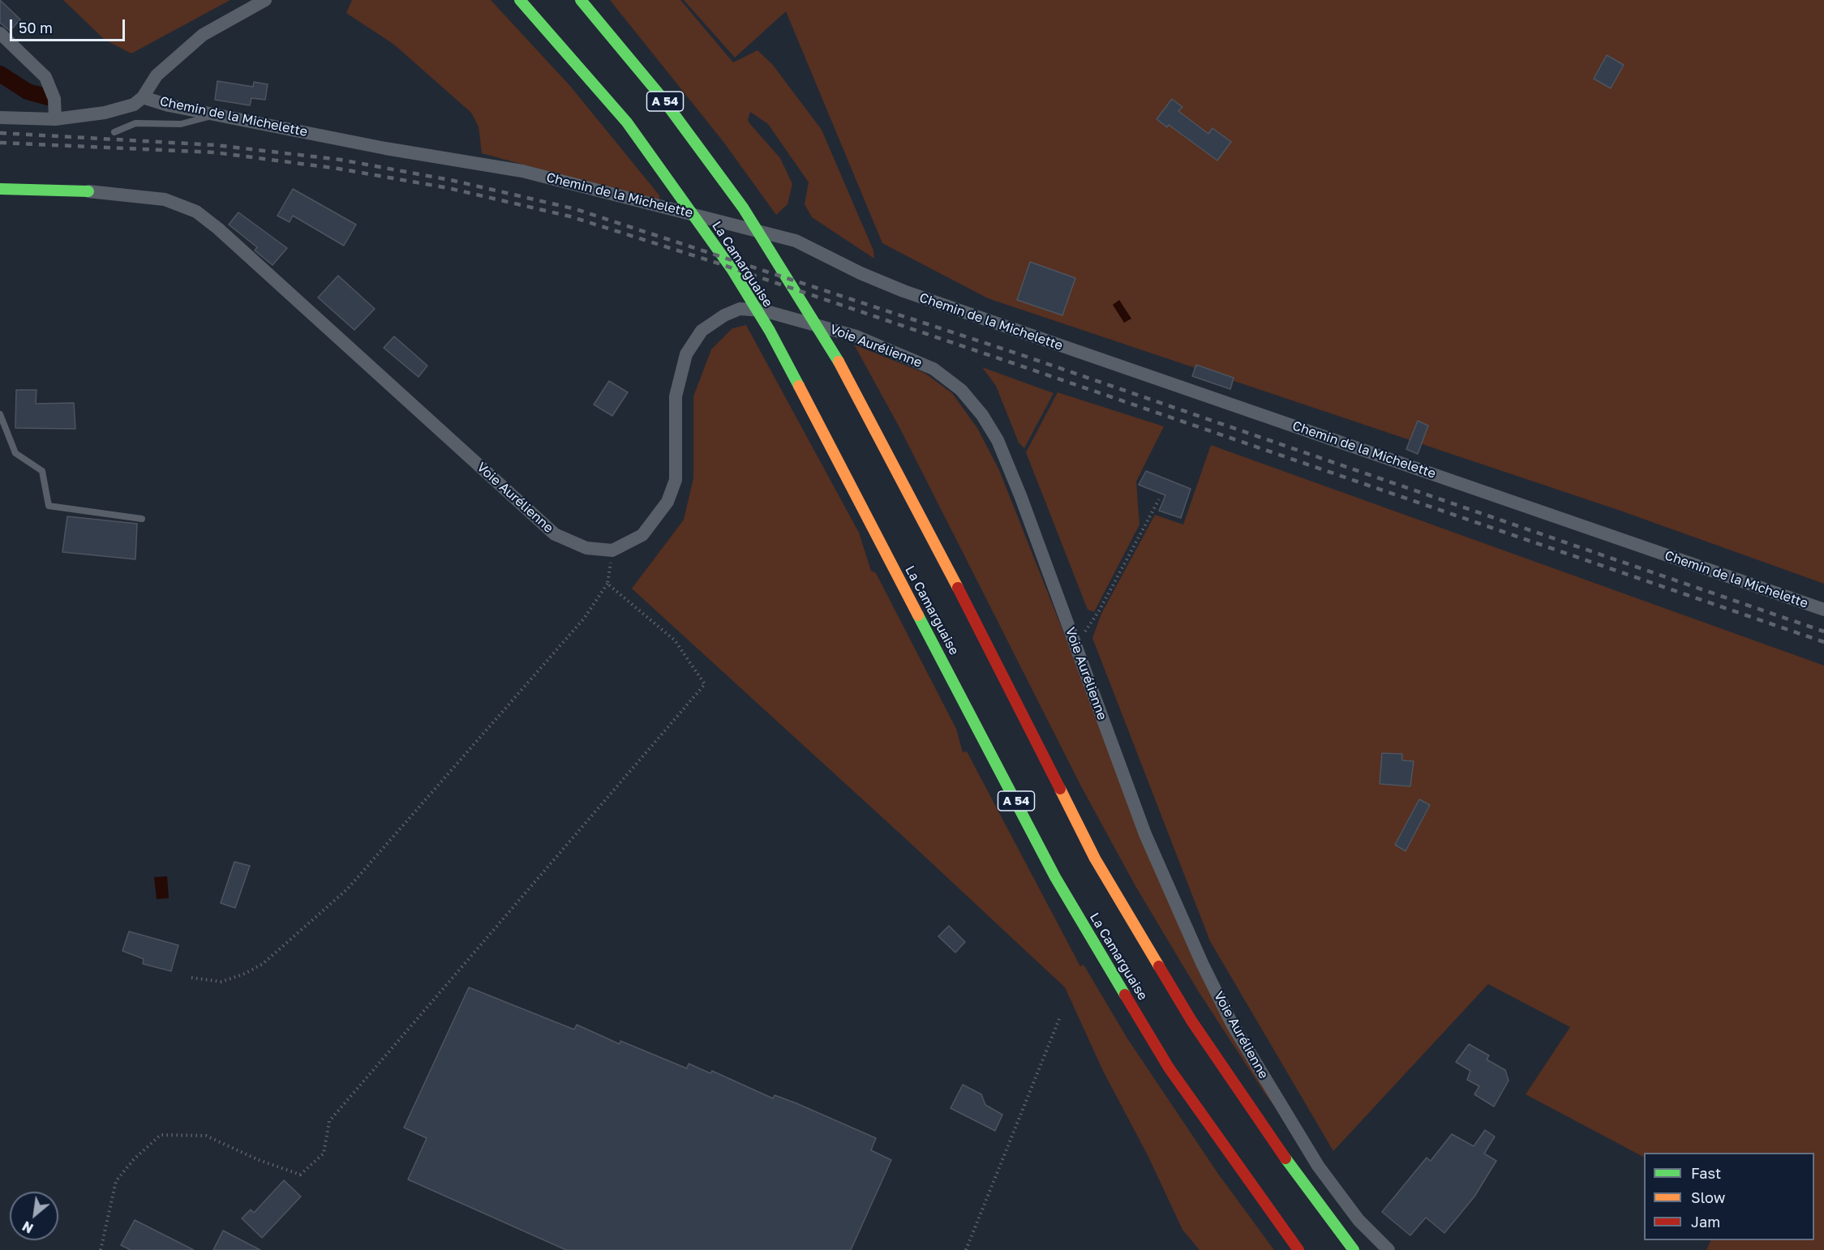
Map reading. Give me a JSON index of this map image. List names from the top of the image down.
{
  "streets": {
    "main road": ["A 54", "La Camarguaise"],
    "street": ["Chemin de la Michelette", "Voie Aurélienne"]
  },
  "legend": ["Fast", "Slow", "Jam"],
  "scale_bar": "50 m",
  "north": "bottom left"
}
